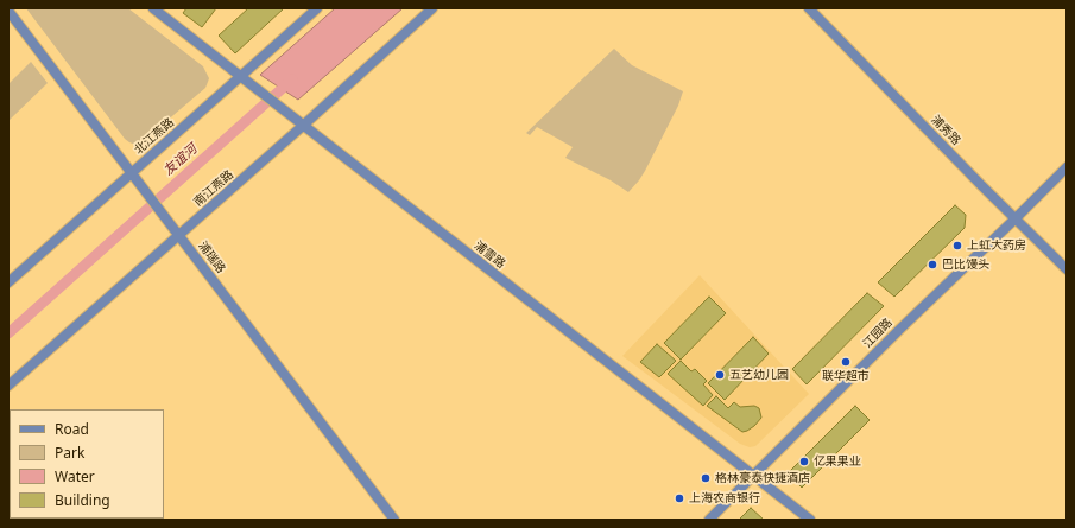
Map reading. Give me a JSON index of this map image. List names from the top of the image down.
{
  "streets": {
    "street": [
      "浦秀路",
      "北江燕路",
      "南江燕路",
      "浦雪路",
      "浦瑞路",
      "江园路"
    ]
  },
  "crossings": [
    ["浦秀路", "江园路"],
    ["北江燕路", "浦雪路"],
    ["北江燕路", "浦瑞路"],
    ["南江燕路", "浦雪路"],
    ["南江燕路", "浦瑞路"],
    ["浦雪路", "江园路"]
  ],
  "water": ["友谊河"],
  "places": [
    "上虹大药房",
    "巴比馒头",
    "联华超市",
    "五艺幼儿园",
    "亿果果业",
    "格林豪泰快捷酒店",
    "上海农商银行"
  ],
  "legend": [
    "Road",
    "Park",
    "Water",
    "Building"
  ]
}
